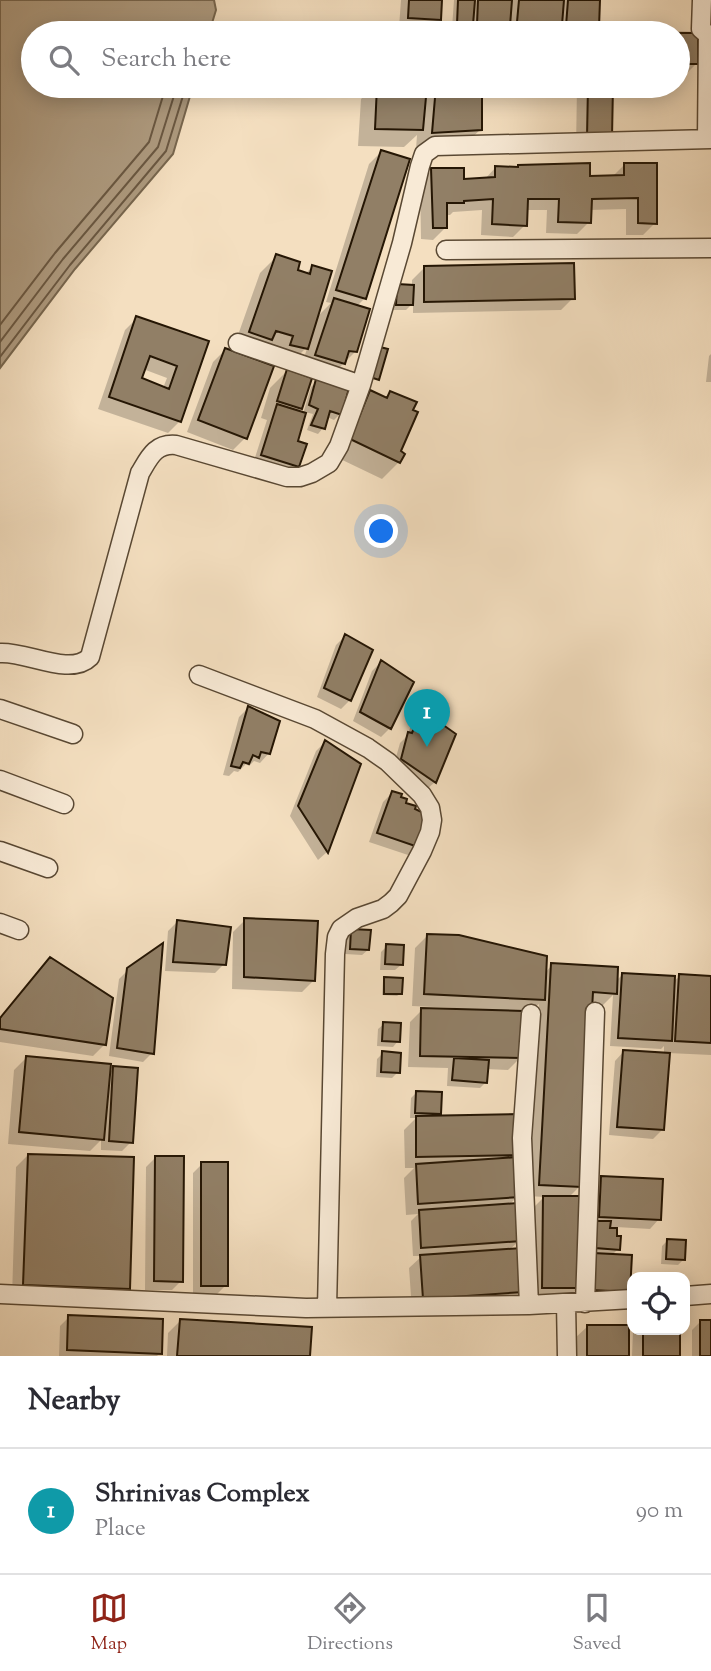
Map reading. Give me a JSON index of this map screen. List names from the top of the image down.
{
  "page": {
    "search": "Search here",
    "pins": "1",
    "heading": "Nearby",
    "list": [
      {
        "mark": "1",
        "name": "Shrinivas Complex",
        "note": "Place",
        "value": "90 m"
      }
    ],
    "nav": ["Map", "Directions", "Saved"]
  }
}
